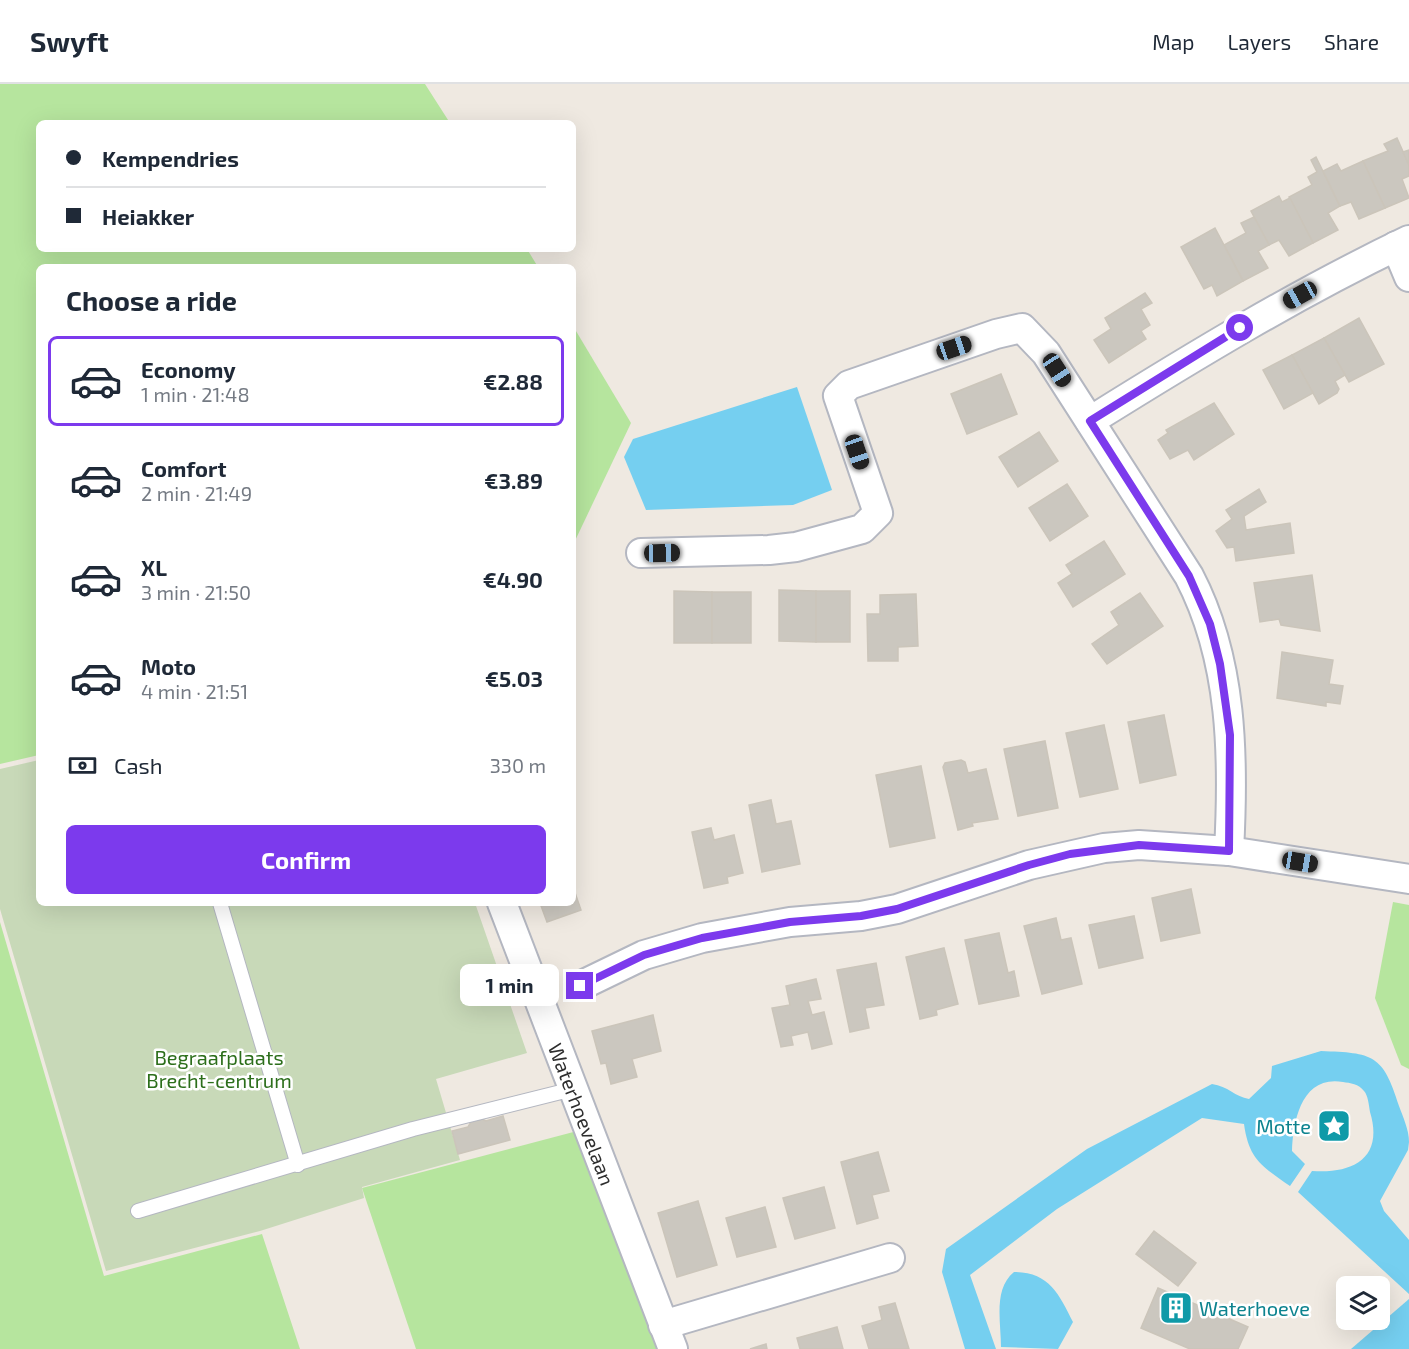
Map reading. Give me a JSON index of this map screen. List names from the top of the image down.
{
  "streets": {
    "street": ["Waterhoevelaan"]
  },
  "parks": ["Begraafplaats Brecht-centrum"],
  "places": {
    "place": ["Motte"],
    "building": ["Waterhoeve"]
  },
  "page": {
    "header": "Swyft",
    "nav": ["Map", "Layers", "Share"],
    "banner": ["Kempendries", "Heiakker"],
    "heading": "Choose a ride",
    "list": [
      {
        "name": "Economy",
        "note": "1 min · 21:48",
        "value": "€2.88"
      },
      {
        "name": "Comfort",
        "note": "2 min · 21:49",
        "value": "€3.89"
      },
      {
        "name": "XL",
        "note": "3 min · 21:50",
        "value": "€4.90"
      },
      {
        "name": "Moto",
        "note": "4 min · 21:51",
        "value": "€5.03"
      }
    ],
    "pay": ["Cash", "330 m"],
    "buttons": "Confirm",
    "bubble": "1 min"
  }
}
